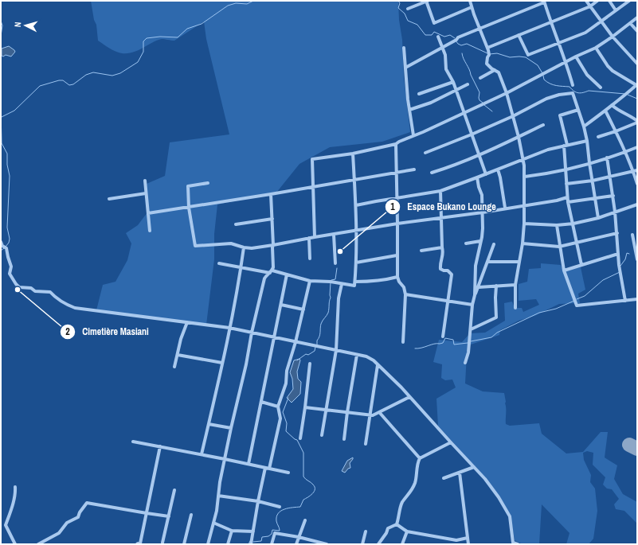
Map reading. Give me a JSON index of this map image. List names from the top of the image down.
{
  "places": ["Espace Bukano Lounge", "Cimetière Masiani"],
  "north": "left"
}
